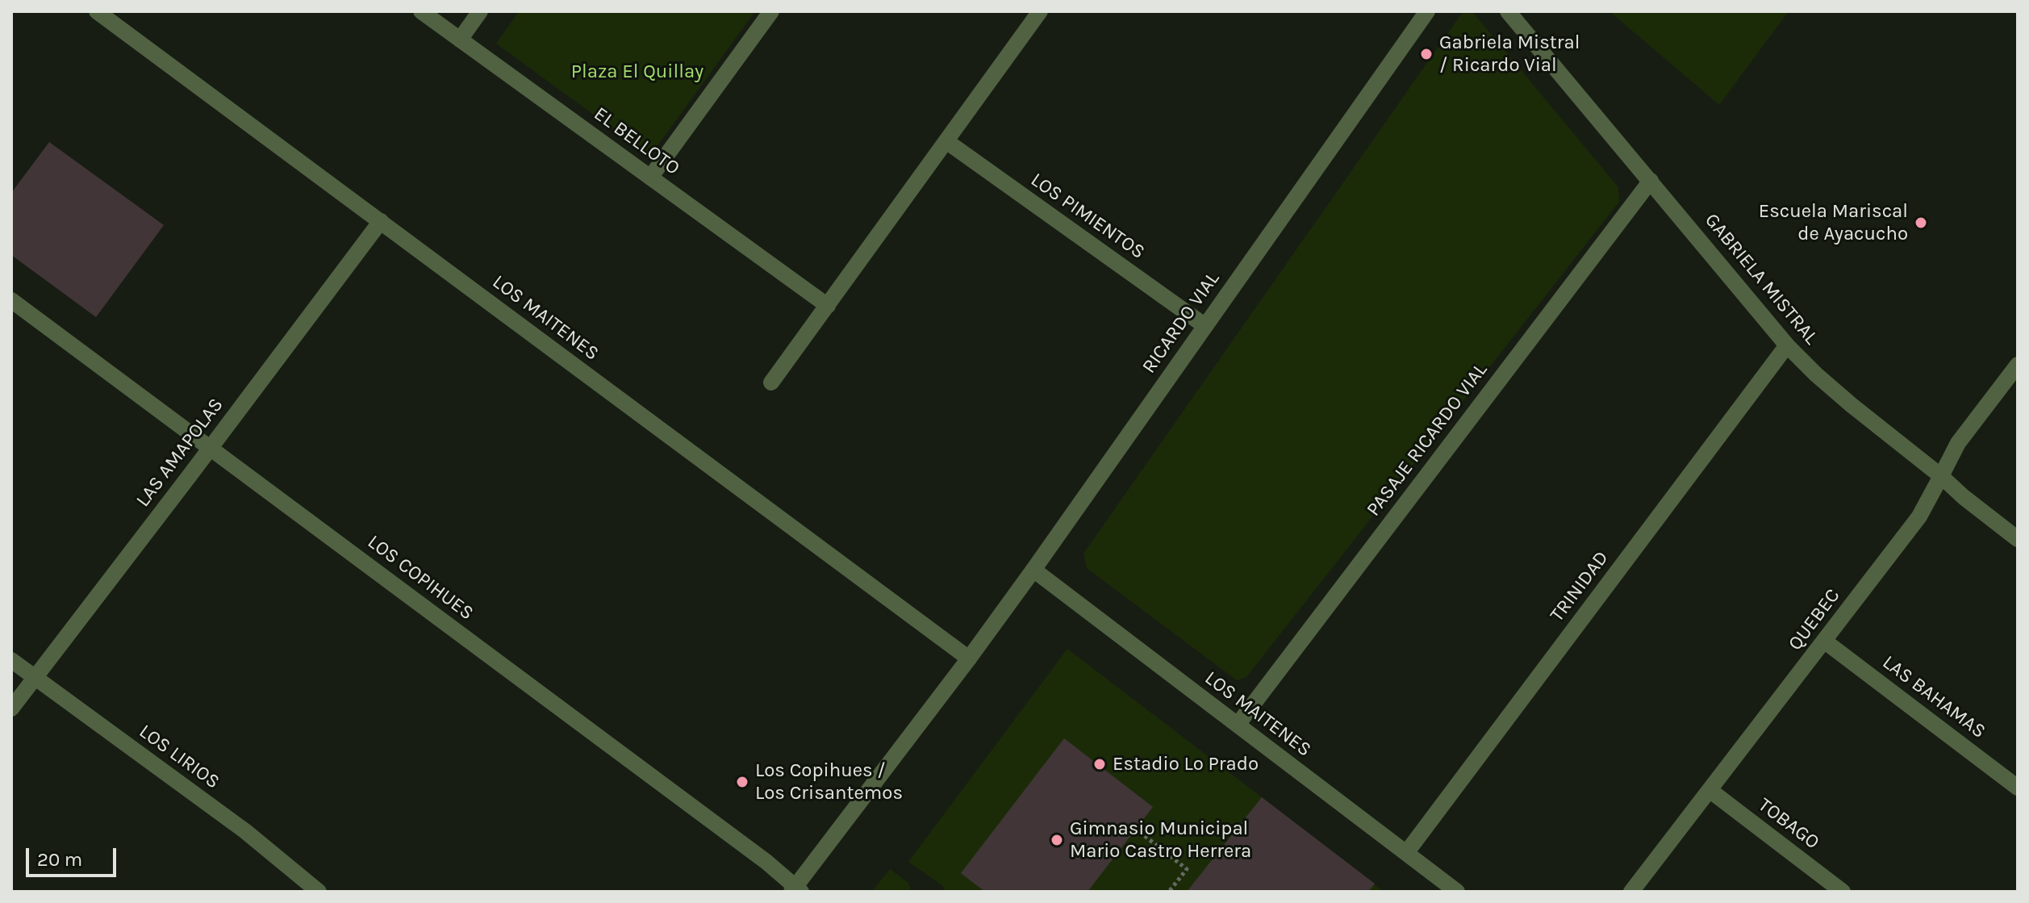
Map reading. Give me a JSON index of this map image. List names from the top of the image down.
{
  "streets": {
    "street": [
      "EL BELLOTO",
      "LOS PIMIENTOS",
      "GABRIELA MISTRAL",
      "LOS MAITENES",
      "RICARDO VIAL",
      "PASAJE RICARDO VIAL",
      "LAS AMAPOLAS",
      "LOS COPIHUES",
      "TRINIDAD",
      "QUEBEC",
      "LAS BAHAMAS",
      "LOS LIRIOS",
      "TOBAGO"
    ]
  },
  "crossings": [
    ["LOS PIMIENTOS", "RICARDO VIAL"],
    ["GABRIELA MISTRAL", "PASAJE RICARDO VIAL"],
    ["GABRIELA MISTRAL", "TRINIDAD"],
    ["GABRIELA MISTRAL", "QUEBEC"],
    ["LOS MAITENES", "RICARDO VIAL"],
    ["LOS MAITENES", "PASAJE RICARDO VIAL"],
    ["LOS MAITENES", "LAS AMAPOLAS"],
    ["LOS MAITENES", "TRINIDAD"],
    ["RICARDO VIAL", "LOS COPIHUES"],
    ["LAS AMAPOLAS", "LOS COPIHUES"],
    ["LAS AMAPOLAS", "LOS LIRIOS"],
    ["QUEBEC", "LAS BAHAMAS"],
    ["QUEBEC", "TOBAGO"]
  ],
  "parks": ["Plaza El Quillay"],
  "places": [
    "Gabriela Mistral / Ricardo Vial",
    "Escuela Mariscal de Ayacucho",
    "Estadio Lo Prado",
    "Los Copihues / Los Crisantemos",
    "Gimnasio Municipal Mario Castro Herrera"
  ],
  "scale_bar": "20 m"
}
